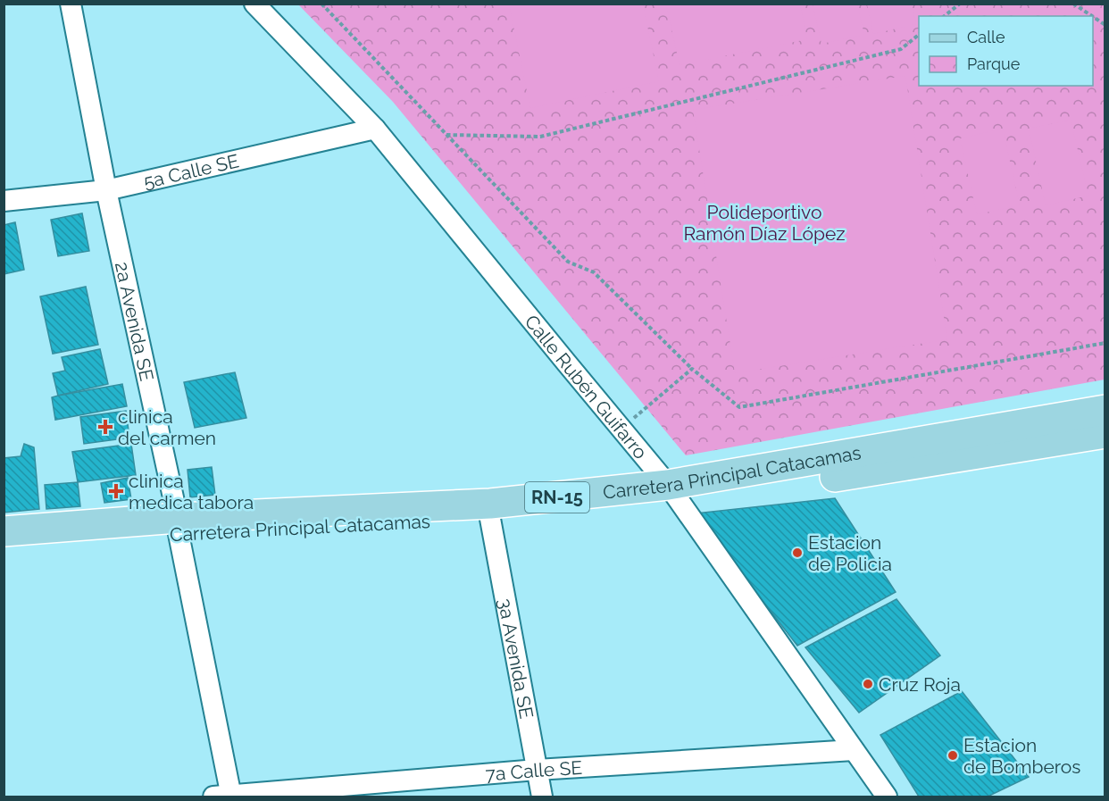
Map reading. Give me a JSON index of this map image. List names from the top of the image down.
{
  "streets": {
    "main road": ["Carretera Principal Catacamas", "RN-15"],
    "street": [
      "5a Calle SE",
      "2a Avenida SE",
      "Calle Rubén Guifarro",
      "3a Avenida SE",
      "7a Calle SE"
    ]
  },
  "crossings": [
    ["5a Calle SE", "2a Avenida SE"],
    ["5a Calle SE", "Calle Rubén Guifarro"],
    ["2a Avenida SE", "Carretera Principal Catacamas"],
    ["2a Avenida SE", "7a Calle SE"],
    ["Calle Rubén Guifarro", "Carretera Principal Catacamas"],
    ["Calle Rubén Guifarro", "7a Calle SE"],
    ["Carretera Principal Catacamas", "3a Avenida SE"],
    ["3a Avenida SE", "7a Calle SE"]
  ],
  "parks": ["Polideportivo Ramón Díaz López"],
  "places": {
    "health": ["clinica del carmen", "clinica medica tabora"],
    "other": ["Estacion de Policia", "Cruz Roja", "Estacion de Bomberos"]
  },
  "legend": ["Calle", "Parque"]
}
